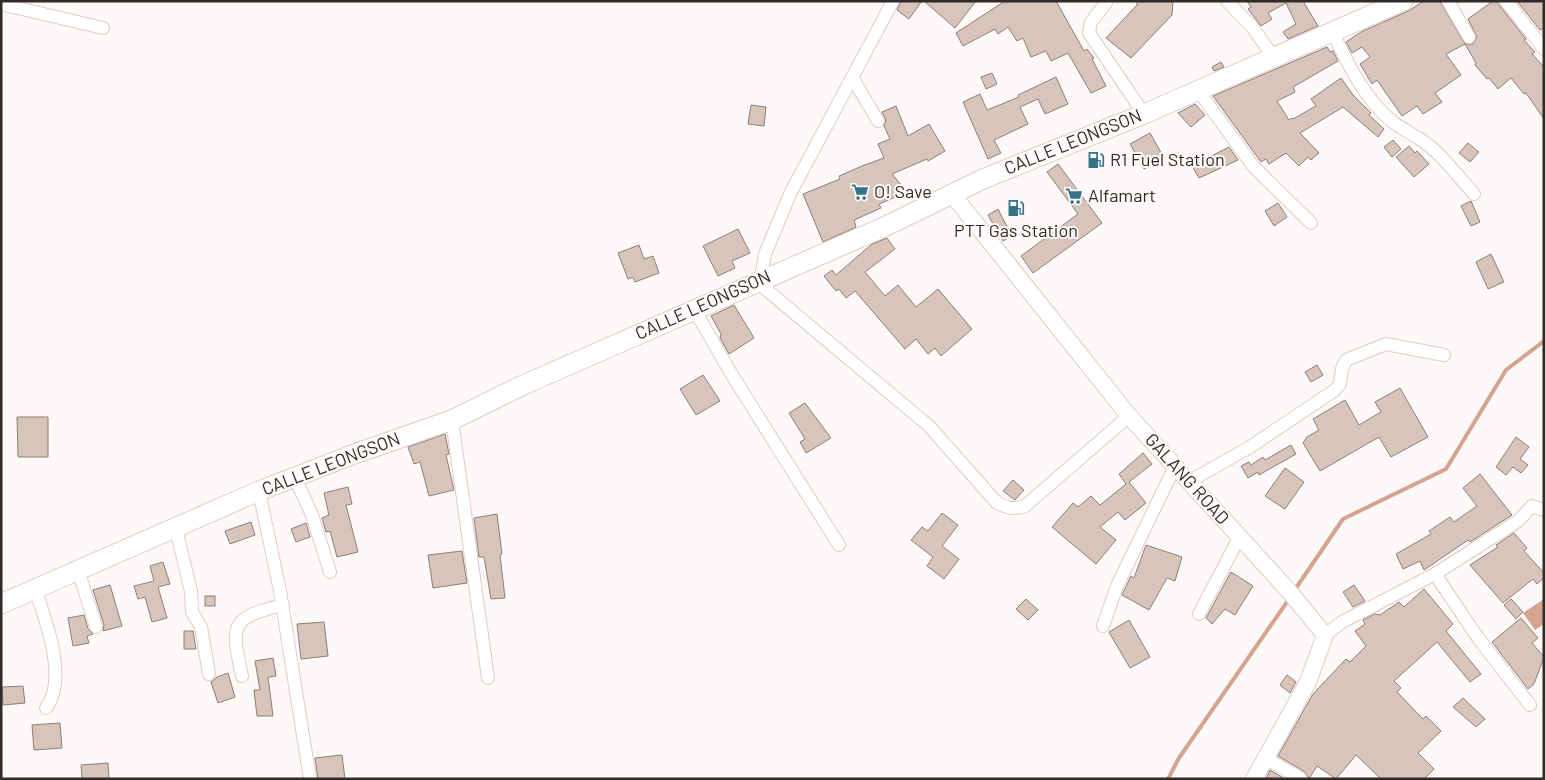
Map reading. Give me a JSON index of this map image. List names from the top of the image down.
{
  "streets": {
    "main road": ["CALLE LEONGSON"],
    "street": ["GALANG ROAD"]
  },
  "crossings": [
    ["CALLE LEONGSON", "GALANG ROAD"]
  ],
  "places": {
    "fuel station": ["R1 Fuel Station", "PTT Gas Station"],
    "supermarket": ["O! Save", "Alfamart"]
  }
}
